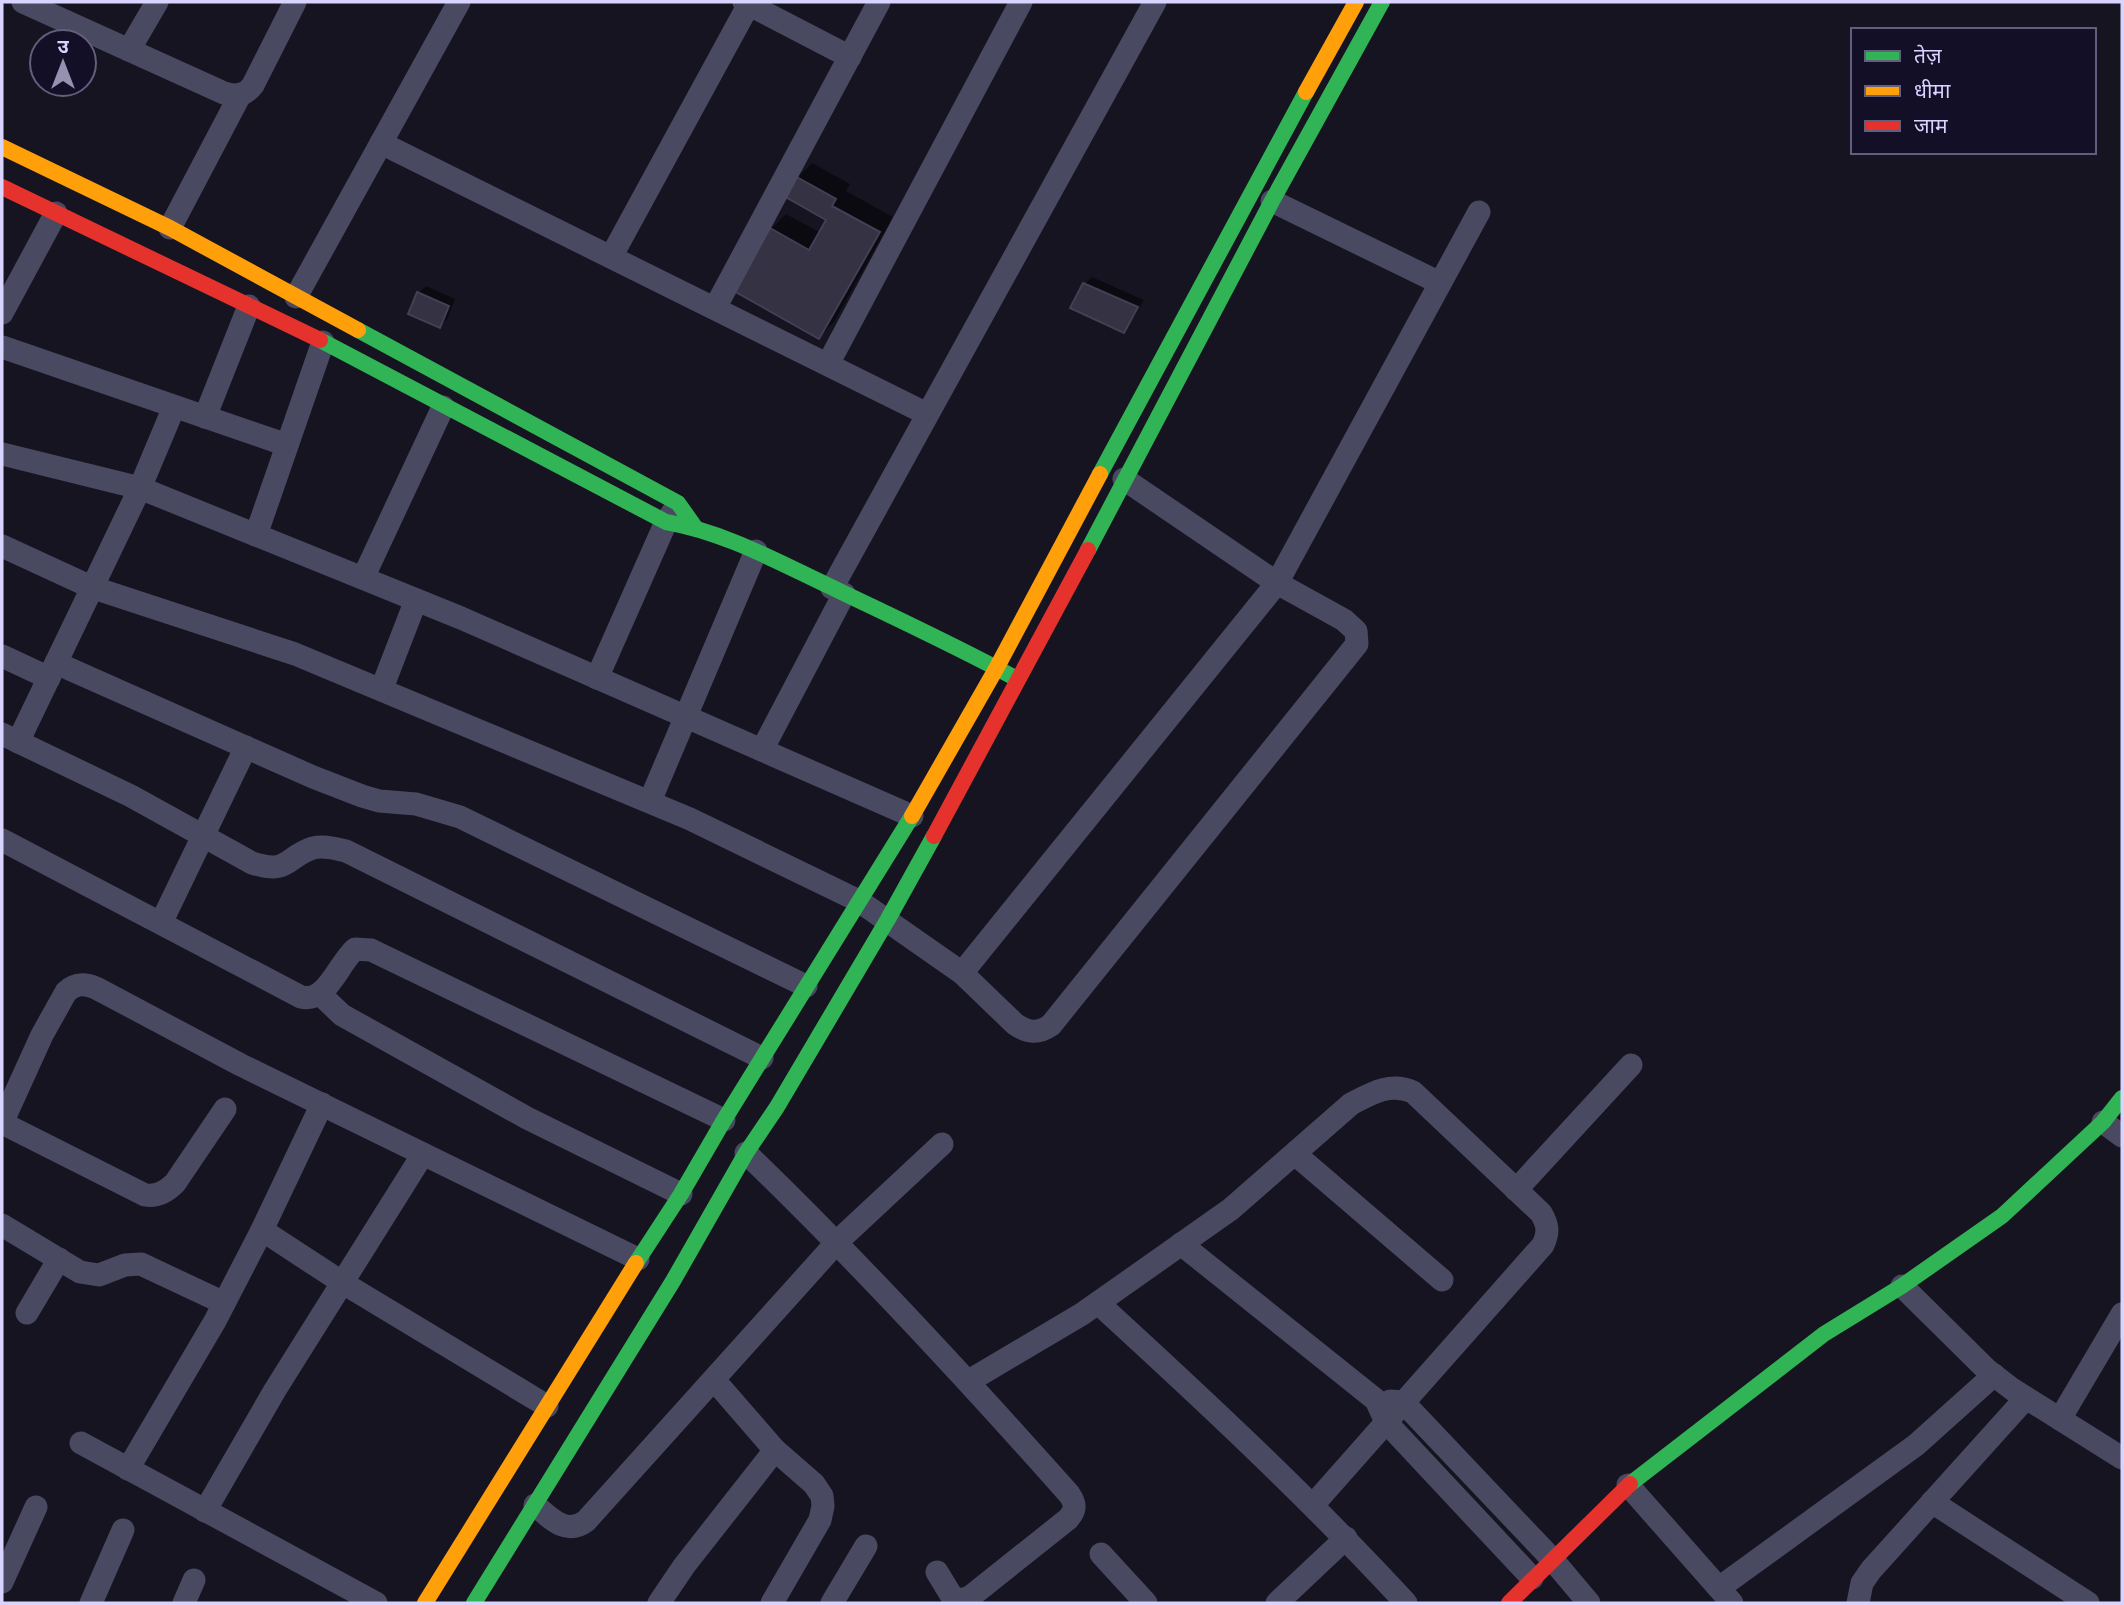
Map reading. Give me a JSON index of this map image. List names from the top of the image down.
{
  "legend": ["तेज़", "धीमा", "जाम"],
  "north": "top"
}
